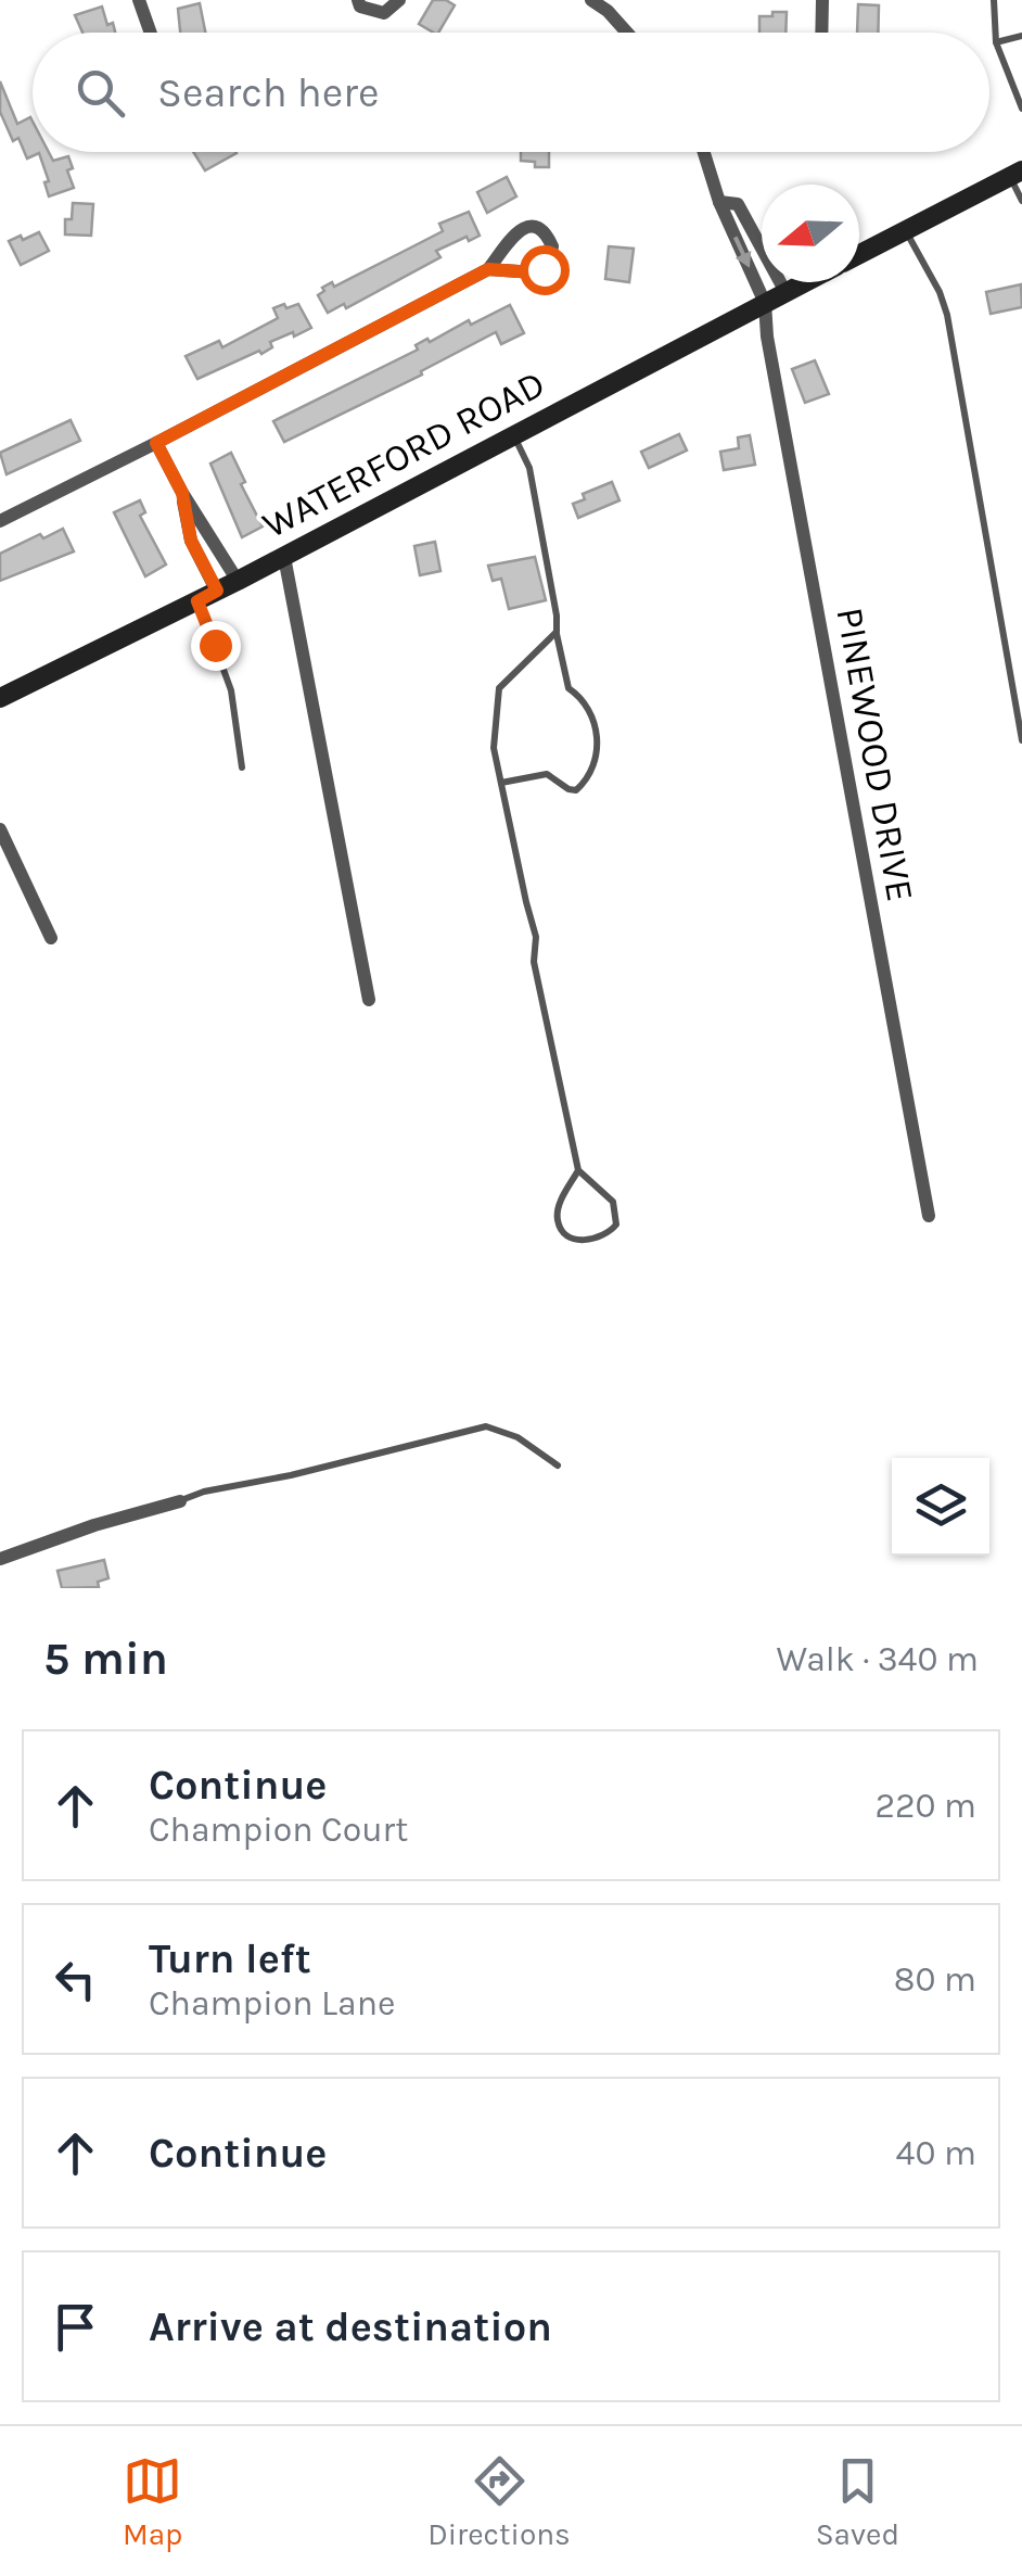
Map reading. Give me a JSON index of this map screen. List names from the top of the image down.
{
  "streets": {
    "main road": ["WATERFORD ROAD"],
    "street": ["PINEWOOD DRIVE"]
  },
  "crossings": [
    ["WATERFORD ROAD", "PINEWOOD DRIVE"]
  ],
  "north": "left",
  "page": {
    "search": "Search here",
    "heading": ["5 min", "Walk · 340 m"],
    "list": [
      ["Continue", "Champion Court", "220 m"],
      ["Turn left", "Champion Lane", "80 m"],
      ["Continue", "40 m"],
      "Arrive at destination"
    ],
    "nav": ["Map", "Directions", "Saved"]
  }
}
